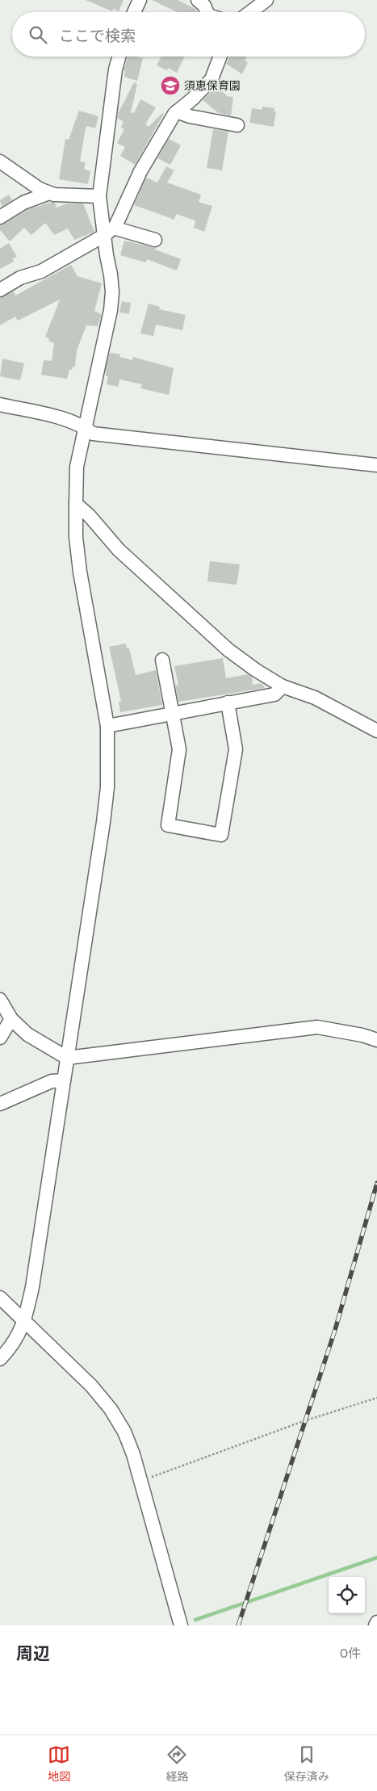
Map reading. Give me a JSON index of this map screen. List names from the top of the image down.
{
  "places": {
    "school or university": ["須恵保育園"]
  },
  "page": {
    "search": "ここで検索",
    "heading": ["周辺", "0件"],
    "nav": ["地図", "経路", "保存済み"]
  }
}
